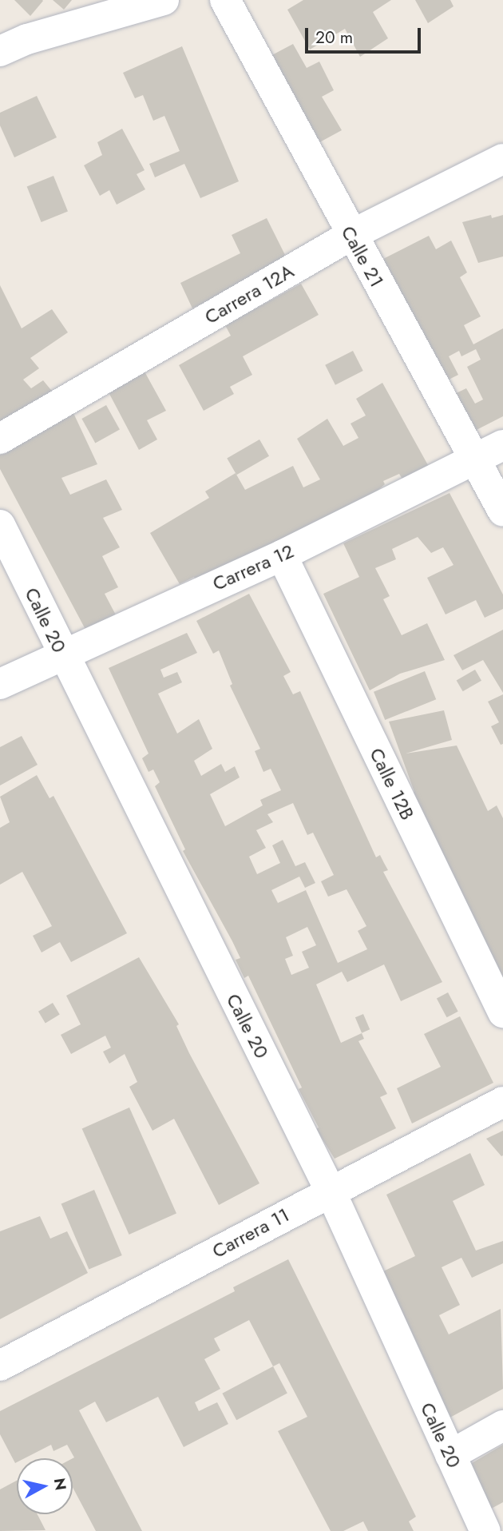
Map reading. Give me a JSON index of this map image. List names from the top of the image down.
{
  "streets": {
    "street": [
      "Calle 21",
      "Carrera 12A",
      "Carrera 12",
      "Calle 20",
      "Calle 12B",
      "Carrera 11"
    ]
  },
  "crossings": [
    ["Calle 21", "Carrera 12A"],
    ["Calle 21", "Carrera 12"],
    ["Carrera 12", "Calle 20"],
    ["Carrera 12", "Calle 12B"],
    ["Calle 20", "Carrera 11"]
  ],
  "scale_bar": "20 m",
  "north": "right"
}
